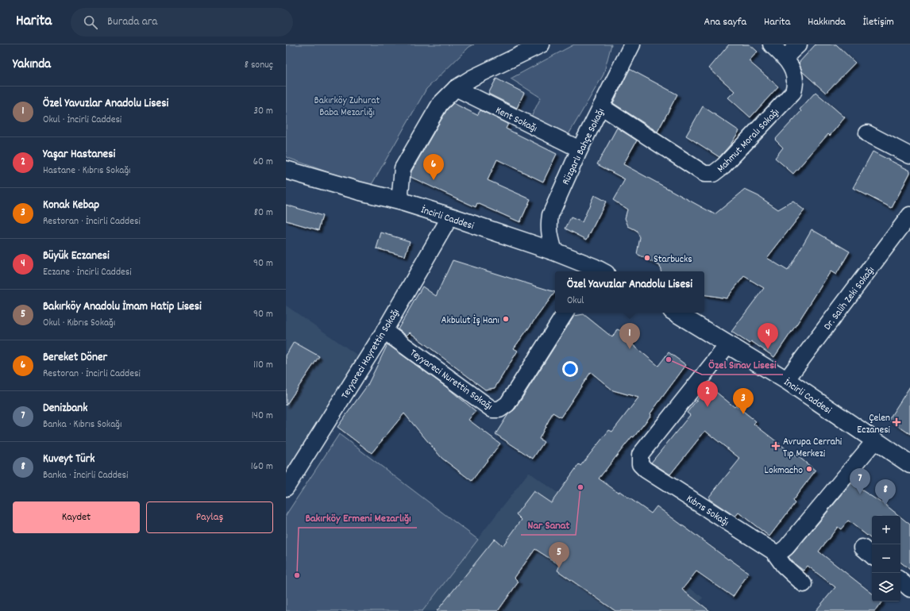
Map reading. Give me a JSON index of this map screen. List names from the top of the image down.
{
  "streets": {
    "main road": ["İncirli Caddesi"],
    "street": [
      "Kent Sokağı",
      "Mahmut Moralı Sokağı",
      "Rüzgarlı Bahçe Sokağı",
      "Dr. Salih Zeki Sokağı",
      "Teyyareci Hayrettin Sokağı",
      "Teyyareci Nurettin Sokağı",
      "Kıbrıs Sokağı"
    ]
  },
  "crossings": [
    ["Kent Sokağı", "Rüzgarlı Bahçe Sokağı"],
    ["Mahmut Moralı Sokağı", "Rüzgarlı Bahçe Sokağı"],
    ["Rüzgarlı Bahçe Sokağı", "İncirli Caddesi"],
    ["İncirli Caddesi", "Dr. Salih Zeki Sokağı"],
    ["İncirli Caddesi", "Teyyareci Hayrettin Sokağı"],
    ["İncirli Caddesi", "Kıbrıs Sokağı"],
    ["Teyyareci Hayrettin Sokağı", "Teyyareci Nurettin Sokağı"]
  ],
  "parks": ["Bakırköy Zuhurat Baba Mezarlığı"],
  "places": {
    "other": [
      "Starbucks",
      "Akbulut İş Hanı",
      "Özel Sınav Lisesi",
      "Lokmacho",
      "Nar Sanat",
      "Bakırköy Ermeni Mezarlığı"
    ],
    "health": ["Çelen Eczanesi", "Avrupa Cerrahi Tıp Merkezi"]
  },
  "page": {
    "header": "Harita",
    "search": "Burada ara",
    "nav": [
      "Ana sayfa",
      "Harita",
      "Hakkında",
      "İletişim"
    ],
    "heading": ["Yakında", "8 sonuç"],
    "list": [
      {
        "mark": "1",
        "name": "Özel Yavuzlar Anadolu Lisesi",
        "note": "Okul · İncirli Caddesi",
        "value": "30 m"
      },
      {
        "mark": "2",
        "name": "Yaşar Hastanesi",
        "note": "Hastane · Kıbrıs Sokağı",
        "value": "60 m"
      },
      {
        "mark": "3",
        "name": "Konak Kebap",
        "note": "Restoran · İncirli Caddesi",
        "value": "80 m"
      },
      {
        "mark": "4",
        "name": "Büyük Eczanesi",
        "note": "Eczane · İncirli Caddesi",
        "value": "90 m"
      },
      {
        "mark": "5",
        "name": "Bakırköy Anadolu İmam Hatip Lisesi",
        "note": "Okul · Kıbrıs Sokağı",
        "value": "90 m"
      },
      {
        "mark": "6",
        "name": "Bereket Döner",
        "note": "Restoran · İncirli Caddesi",
        "value": "110 m"
      },
      {
        "mark": "7",
        "name": "Denizbank",
        "note": "Banka · Kıbrıs Sokağı",
        "value": "140 m"
      },
      {
        "mark": "8",
        "name": "Kuveyt Türk",
        "note": "Banka · İncirli Caddesi",
        "value": "160 m"
      }
    ],
    "pins": [
      "6",
      "1",
      "4",
      "2",
      "3",
      "7",
      "8",
      "5"
    ],
    "popup": ["Özel Yavuzlar Anadolu Lisesi", "Okul"],
    "buttons": ["Kaydet", "Paylaş"],
    "map_buttons": ["+", "−"]
  }
}
